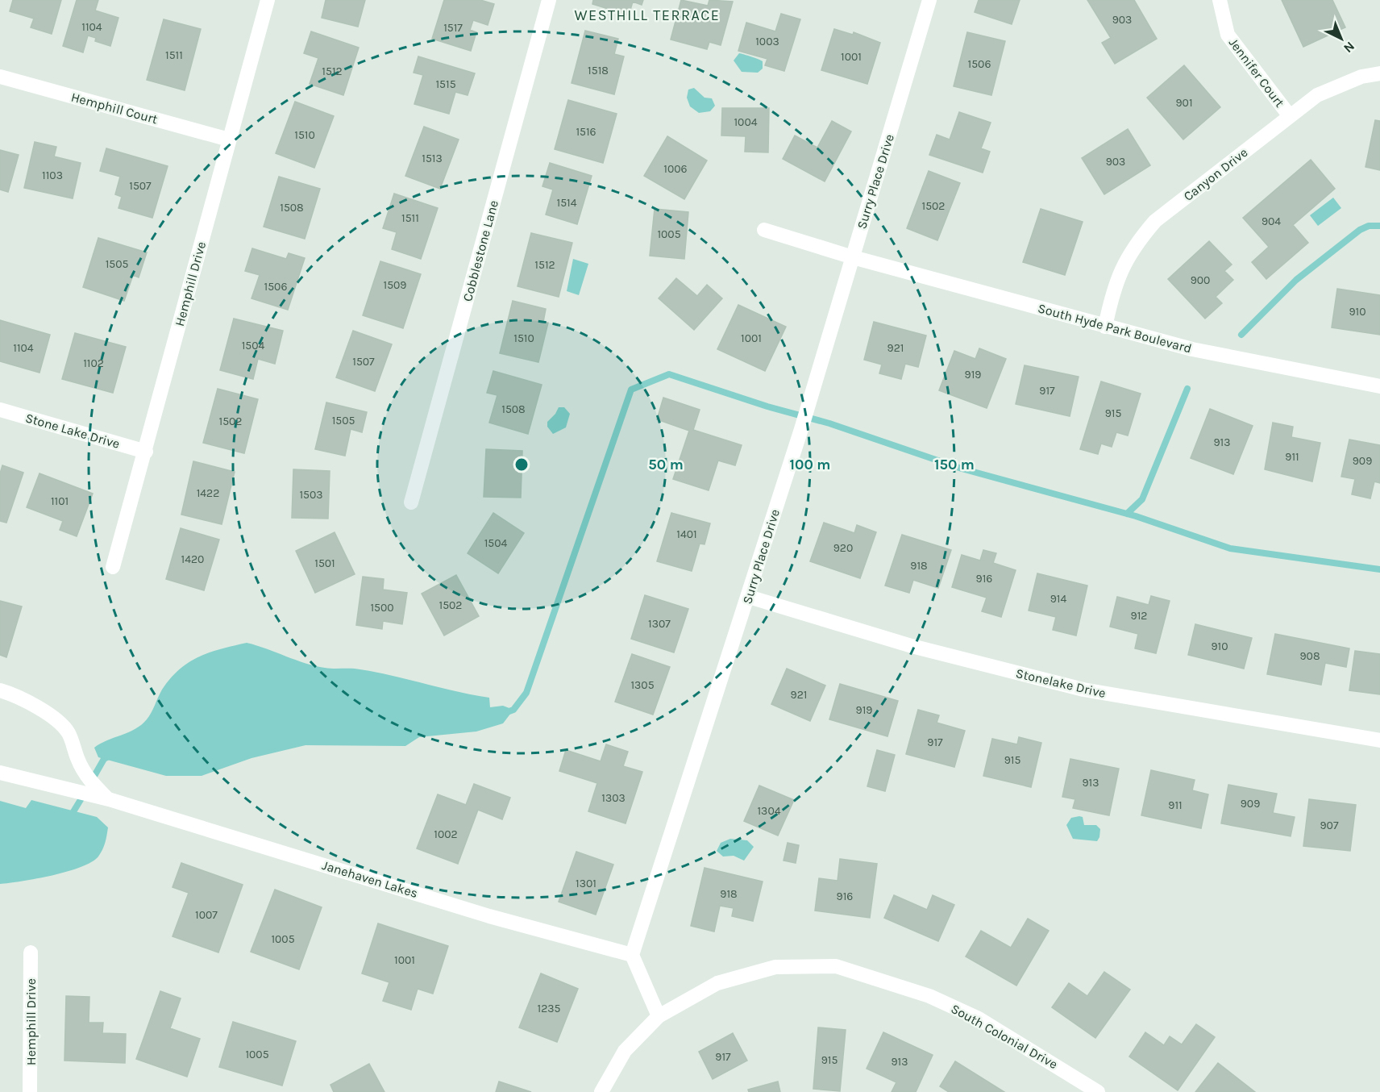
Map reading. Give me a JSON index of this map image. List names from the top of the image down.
{
  "streets": {
    "street": [
      "Jennifer Court",
      "Hemphill Court",
      "Canyon Drive",
      "Surry Place Drive",
      "Cobblestone Lane",
      "Hemphill Drive",
      "South Hyde Park Boulevard",
      "Stone Lake Drive",
      "Stonelake Drive",
      "Janehaven Lakes",
      "South Colonial Drive"
    ]
  },
  "crossings": [
    ["Jennifer Court", "Canyon Drive"],
    ["Hemphill Court", "Hemphill Drive"],
    ["Canyon Drive", "South Hyde Park Boulevard"],
    ["Surry Place Drive", "South Hyde Park Boulevard"],
    ["Surry Place Drive", "Stonelake Drive"],
    ["Surry Place Drive", "Janehaven Lakes"],
    ["Hemphill Drive", "Stone Lake Drive"]
  ],
  "districts": ["WESTHILL TERRACE"],
  "house_numbers": [
    "903",
    "1104",
    "1517",
    "1003",
    "1511",
    "1001",
    "1506",
    "1518",
    "1512",
    "1515",
    "901",
    "1004",
    "1516",
    "1510",
    "1513",
    "903",
    "1006",
    "1103",
    "1507",
    "1514",
    "1502",
    "1508",
    "1511",
    "904",
    "1005",
    "1505",
    "1512",
    "900",
    "1509",
    "1506",
    "910",
    "1510",
    "1001",
    "1504",
    "1104",
    "921",
    "1507",
    "1102",
    "919",
    "917",
    "1508",
    "915",
    "1505",
    "1502",
    "913",
    "911",
    "909",
    "1422",
    "1503",
    "1101",
    "1401",
    "1504",
    "920",
    "1420",
    "1501",
    "918",
    "916",
    "914",
    "1502",
    "1500",
    "912",
    "1307",
    "910",
    "908",
    "1305",
    "921",
    "919",
    "917",
    "915",
    "913",
    "1303",
    "909",
    "911",
    "1304",
    "907",
    "1002",
    "1301",
    "918",
    "916",
    "1007",
    "1005",
    "1001",
    "1235",
    "1005",
    "917",
    "915",
    "913"
  ],
  "north": "bottom right",
  "rings": ["50 m", "100 m", "150 m"]
}
